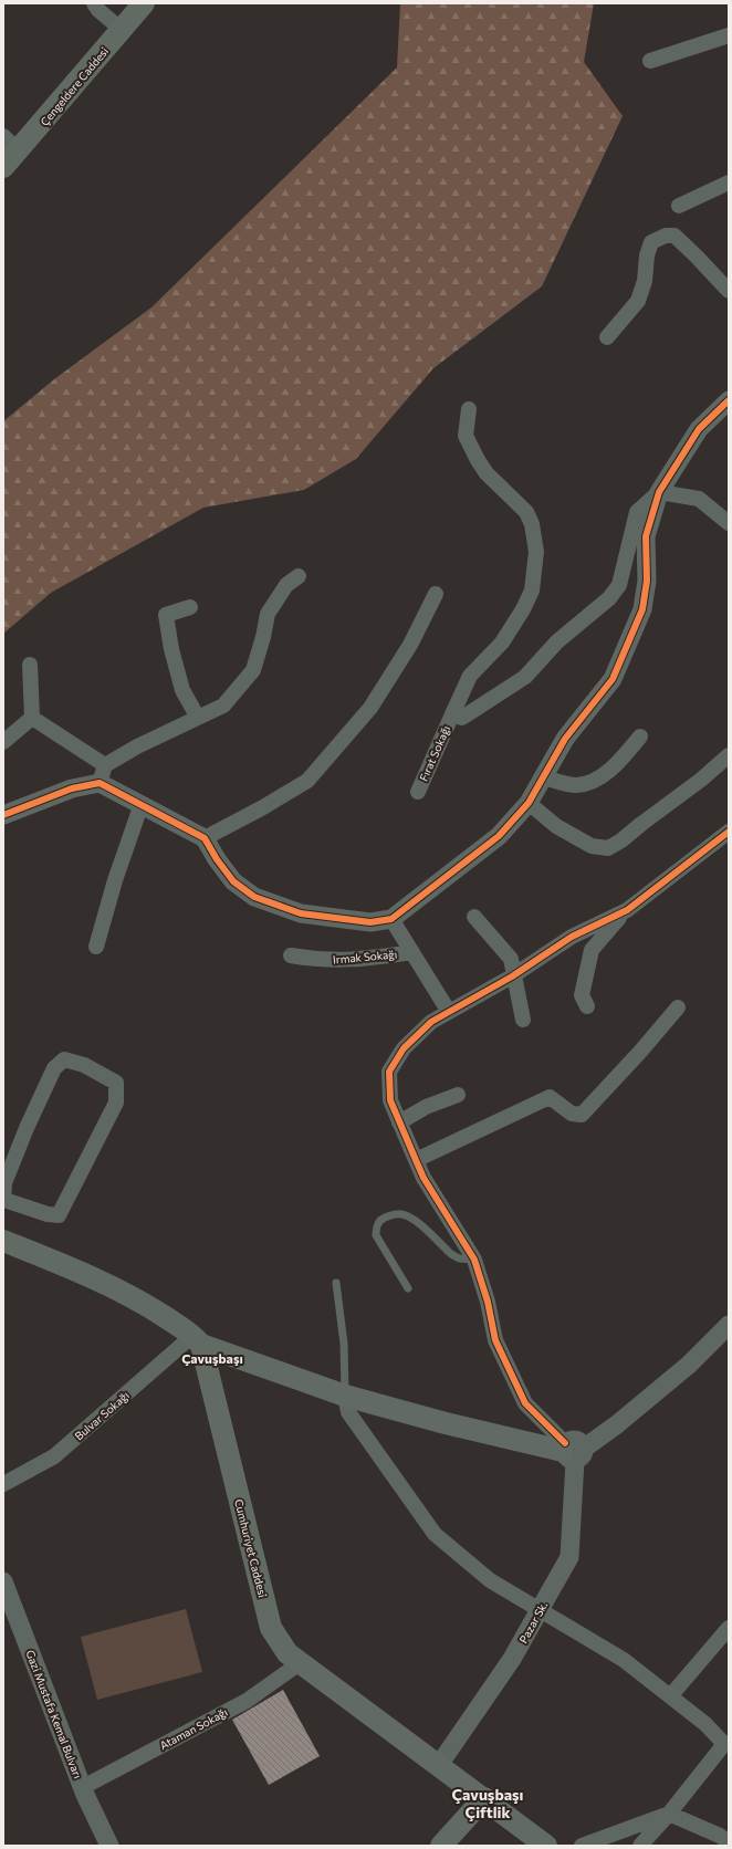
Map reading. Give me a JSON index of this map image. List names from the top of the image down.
{
  "streets": {
    "main road": ["Çengeldere Caddesi", "Cumhuriyet Caddesi"],
    "street": [
      "Fırat Sokağı",
      "Irmak Sokağı",
      "Bulvar Sokağı",
      "Pazar Sk.",
      "Gazi Mustafa Kemal Bulvarı",
      "Ataman Sokağı"
    ]
  },
  "crossings": [
    ["Bulvar Sokağı", "Cumhuriyet Caddesi"],
    ["Cumhuriyet Caddesi", "Pazar Sk."],
    ["Cumhuriyet Caddesi", "Ataman Sokağı"],
    ["Gazi Mustafa Kemal Bulvarı", "Ataman Sokağı"]
  ],
  "districts": ["Çavuşbaşı", "Çavuşbaşı Çiftlik"]
}
